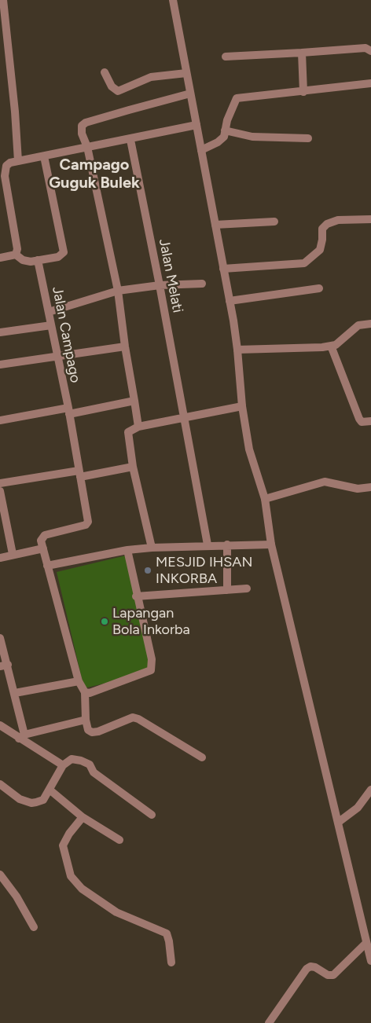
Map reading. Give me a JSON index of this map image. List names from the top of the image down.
{
  "streets": {
    "street": ["Jalan Melati", "Jalan Campago"]
  },
  "districts": ["Campago Guguk Bulek"],
  "places": ["MESJID IHSAN INKORBA", "Lapangan Bola Inkorba"]
}
